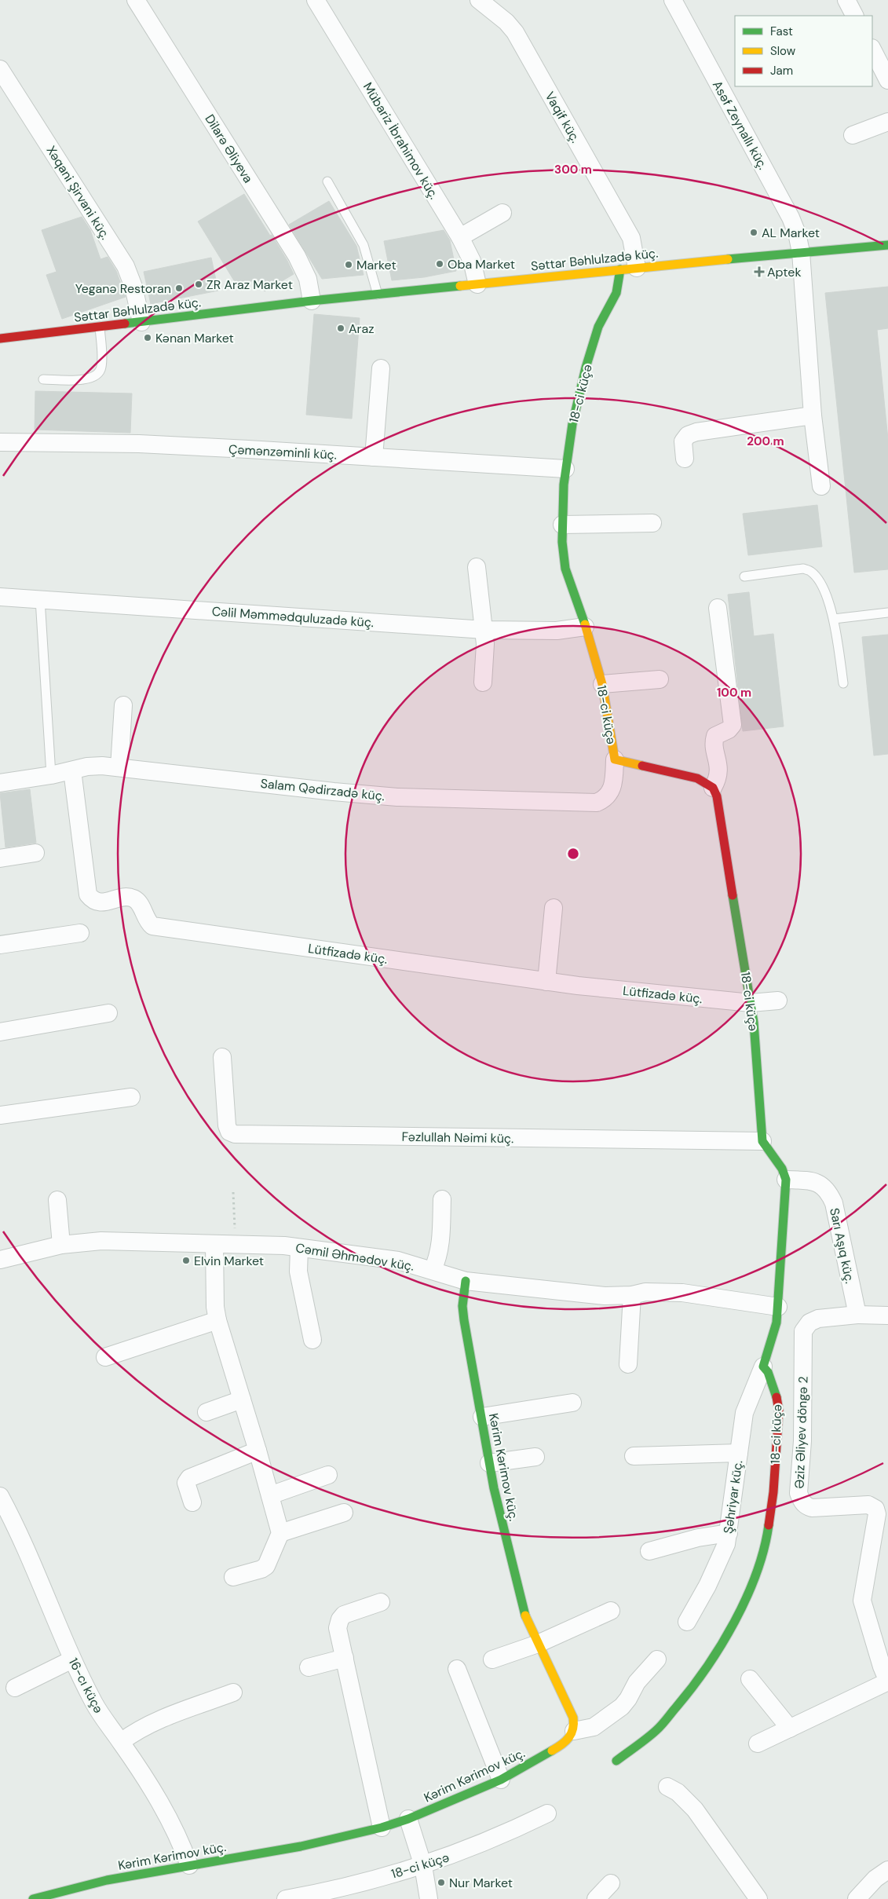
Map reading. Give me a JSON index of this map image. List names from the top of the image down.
{
  "streets": {
    "street": [
      "Vaqif küç.",
      "Asəf Zeynallı küç.",
      "Mübariz İbrahimov küç.",
      "Dilarə Əliyeva",
      "Xəqani Şirvani küç.",
      "Səttar Bəhlulzadə küç.",
      "18-ci küçə",
      "Çəmənzəminli küç.",
      "Cəlil Məmmədquluzadə küç.",
      "Salam Qədirzadə küç.",
      "Lütfizadə küç.",
      "Fəzlullah Nəimi küç.",
      "Sarı Aşıq küç.",
      "Cəmil Əhmədov küç.",
      "Əziz Əliyev döngə 2",
      "Kərim Kərimov küç.",
      "Şəhriyar küç.",
      "16-cı küçə"
    ]
  },
  "crossings": [
    ["Vaqif küç.", "Səttar Bəhlulzadə küç."],
    ["Vaqif küç.", "18-ci küçə"],
    ["Asəf Zeynallı küç.", "Səttar Bəhlulzadə küç."],
    ["Mübariz İbrahimov küç.", "Səttar Bəhlulzadə küç."],
    ["Dilarə Əliyeva", "Səttar Bəhlulzadə küç."],
    ["Xəqani Şirvani küç.", "Səttar Bəhlulzadə küç."],
    ["Səttar Bəhlulzadə küç.", "18-ci küçə"],
    ["18-ci küçə", "Çəmənzəminli küç."],
    ["18-ci küçə", "Cəlil Məmmədquluzadə küç."],
    ["18-ci küçə", "Salam Qədirzadə küç."],
    ["18-ci küçə", "Lütfizadə küç."],
    ["18-ci küçə", "Fəzlullah Nəimi küç."],
    ["18-ci küçə", "Sarı Aşıq küç."],
    ["18-ci küçə", "Cəmil Əhmədov küç."],
    ["18-ci küçə", "Şəhriyar küç."],
    ["Salam Qədirzadə küç.", "Lütfizadə küç."],
    ["Sarı Aşıq küç.", "Əziz Əliyev döngə 2"],
    ["Cəmil Əhmədov küç.", "Kərim Kərimov küç."],
    ["Kərim Kərimov küç.", "16-cı küçə"]
  ],
  "places": {
    "other": [
      "AL Market",
      "Oba Market",
      "Market",
      "ZR Araz Market",
      "Yeganə Restoran",
      "Araz",
      "Kənan Market",
      "Elvin Market",
      "Nur Market"
    ],
    "health": ["Aptek"]
  },
  "legend": ["Fast", "Slow", "Jam"],
  "rings": ["300 m", "200 m", "100 m"]
}
